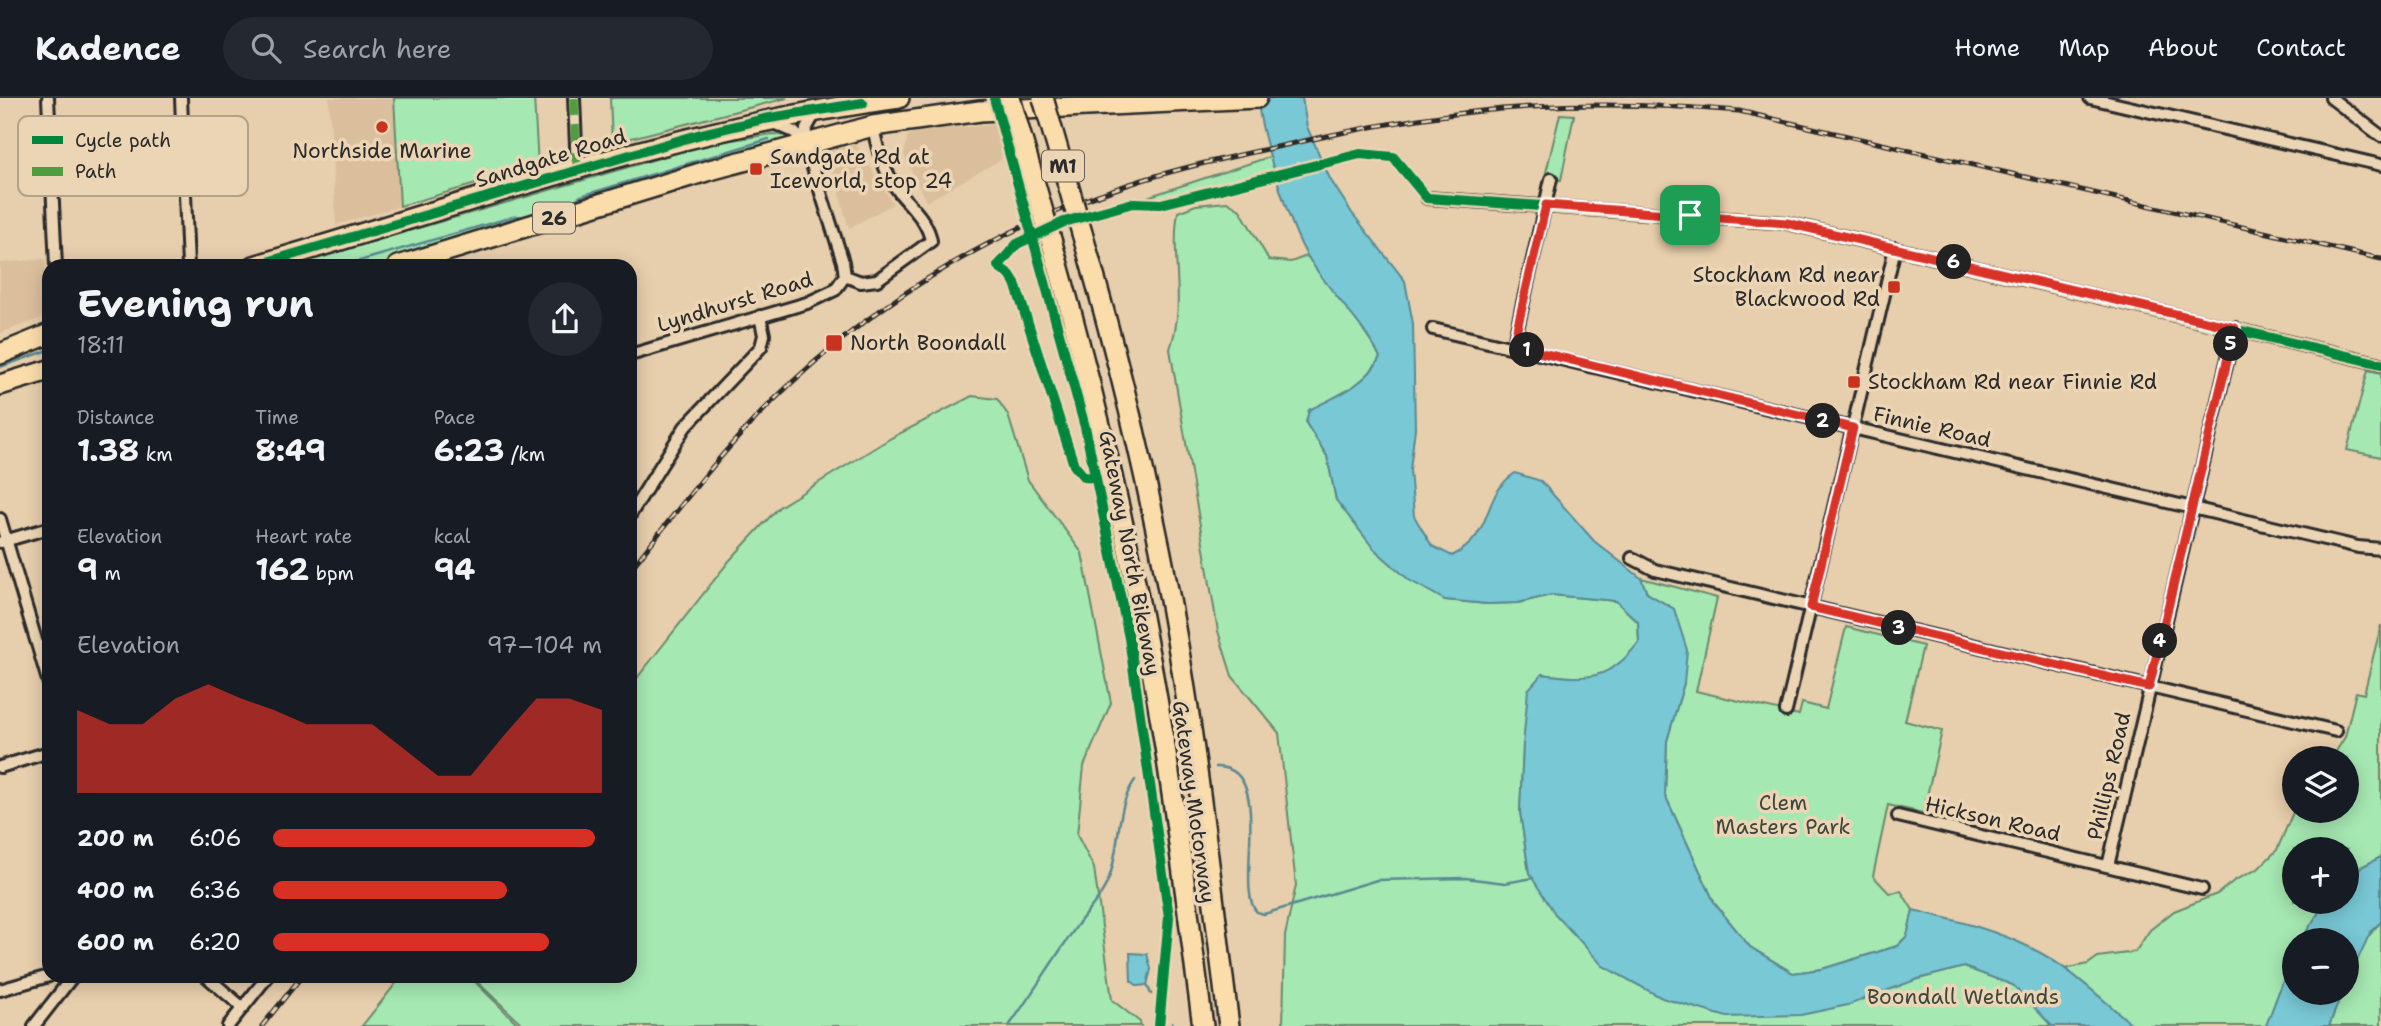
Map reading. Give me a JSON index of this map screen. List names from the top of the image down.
{
  "streets": {
    "highway": [
      "Sandgate Road",
      "M1",
      "26",
      "Gateway Motorway"
    ],
    "street": [
      "Lyndhurst Road",
      "Finnie Road",
      "Phillips Road",
      "Hickson Road"
    ],
    "cycle path": ["Gateway North Bikeway"]
  },
  "crossings": [
    ["Finnie Road", "Phillips Road"],
    ["Phillips Road", "Hickson Road"]
  ],
  "parks": ["Clem Masters Park", "Boondall Wetlands"],
  "places": {
    "other": ["Northside Marine"],
    "transit": [
      "Sandgate Rd at Iceworld, stop 24",
      "Stockham Rd near Blackwood Rd",
      "North Boondall",
      "Stockham Rd near Finnie Rd"
    ]
  },
  "legend": ["Cycle path", "Path"],
  "page": {
    "header": "Kadence",
    "search": "Search here",
    "nav": [
      "Home",
      "Map",
      "About",
      "Contact"
    ],
    "pins": [
      "6",
      "5",
      "1",
      "2",
      "3",
      "4"
    ],
    "heading": ["Evening run", "18:11"],
    "stats": [
      ["Distance", "1.38 km"],
      ["Time", "8:49"],
      ["Pace", "6:23 /km"],
      ["Elevation", "9 m"],
      ["Heart rate", "162 bpm"],
      ["kcal", "94"]
    ],
    "chart": ["Elevation", "97–104 m"],
    "map_buttons": ["+", "−"],
    "list": [
      {
        "name": "200 m",
        "note": "6:06"
      },
      {
        "name": "400 m",
        "note": "6:36"
      },
      {
        "name": "600 m",
        "note": "6:20"
      }
    ]
  }
}
